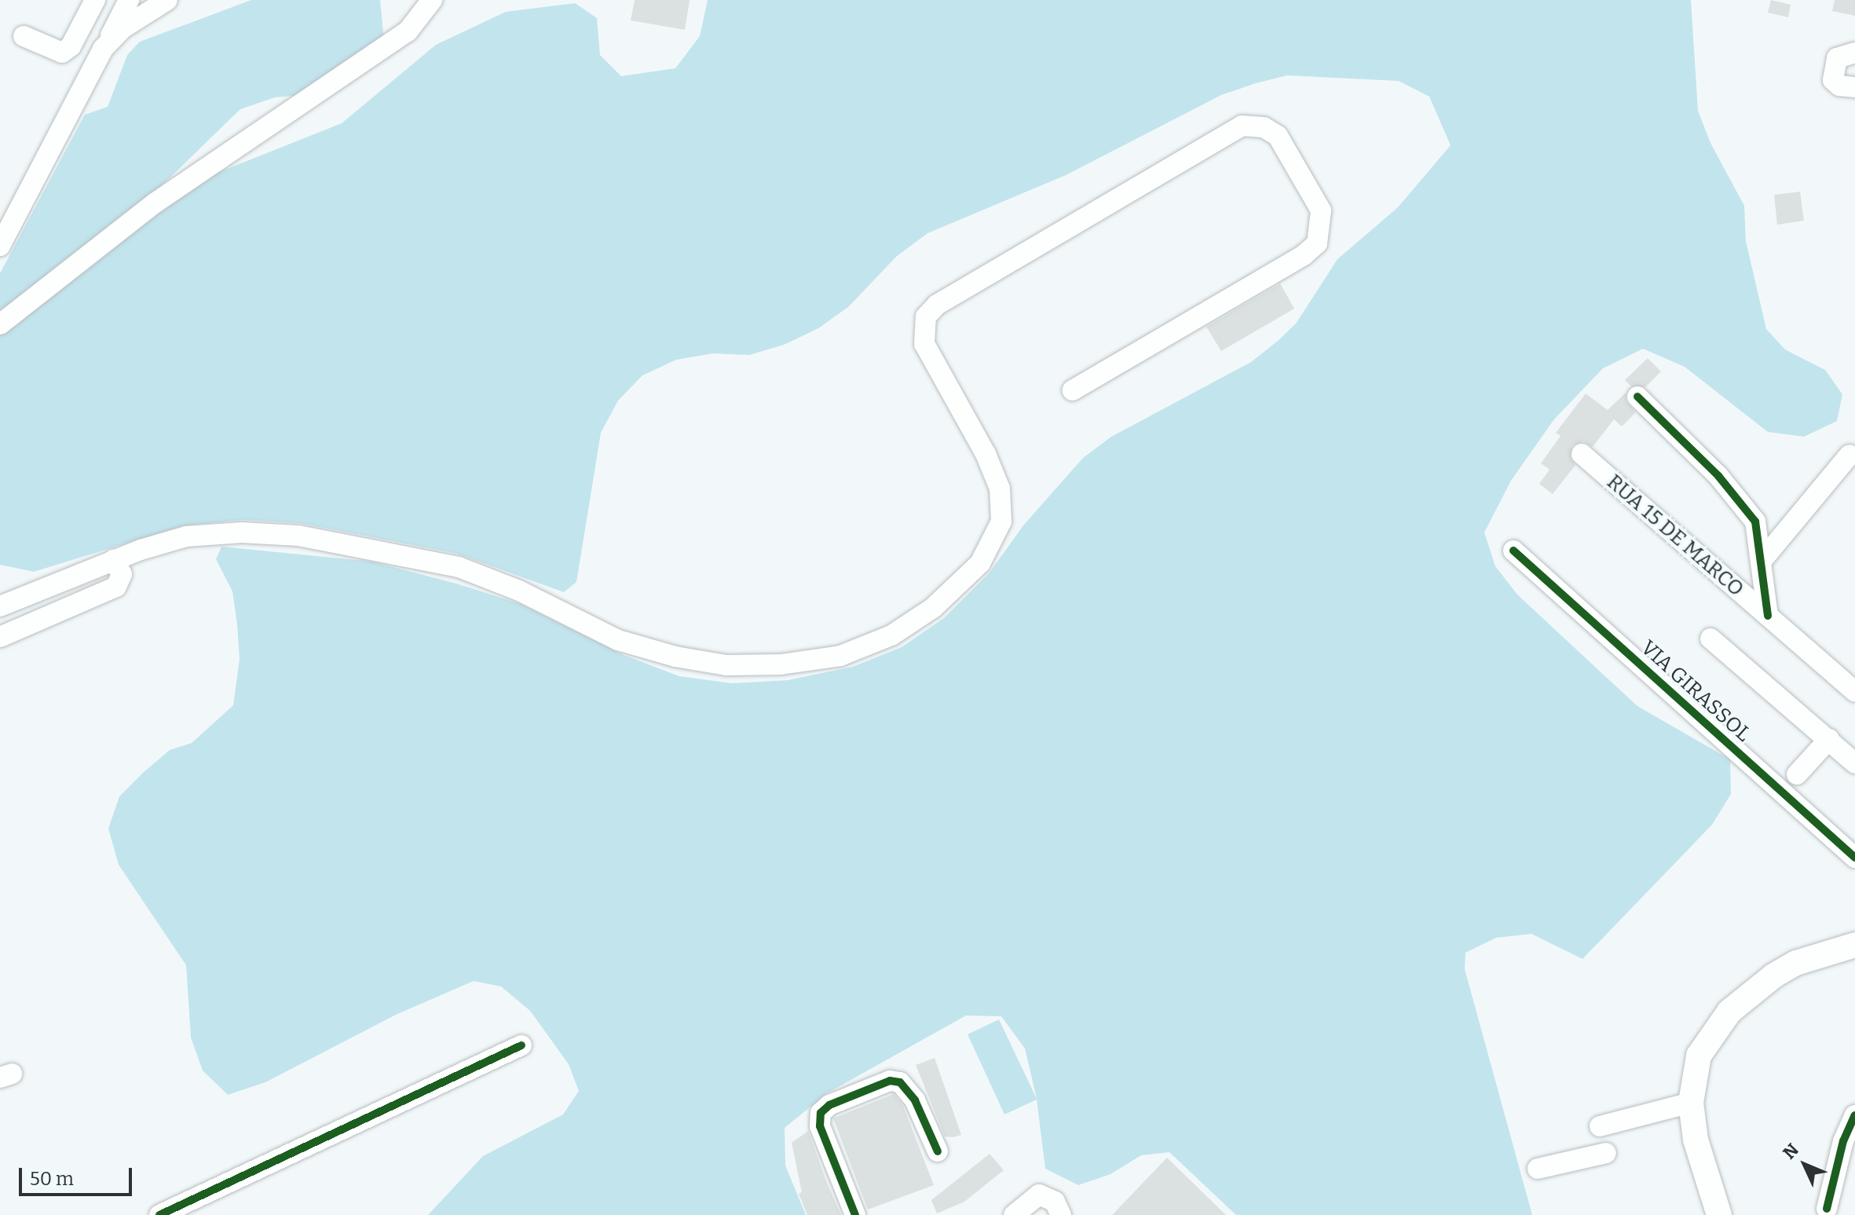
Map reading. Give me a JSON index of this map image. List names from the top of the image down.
{
  "streets": {
    "street": ["RUA 15 DE MARCO", "VIA GIRASSOL"]
  },
  "scale_bar": "50 m",
  "north": "top left"
}
